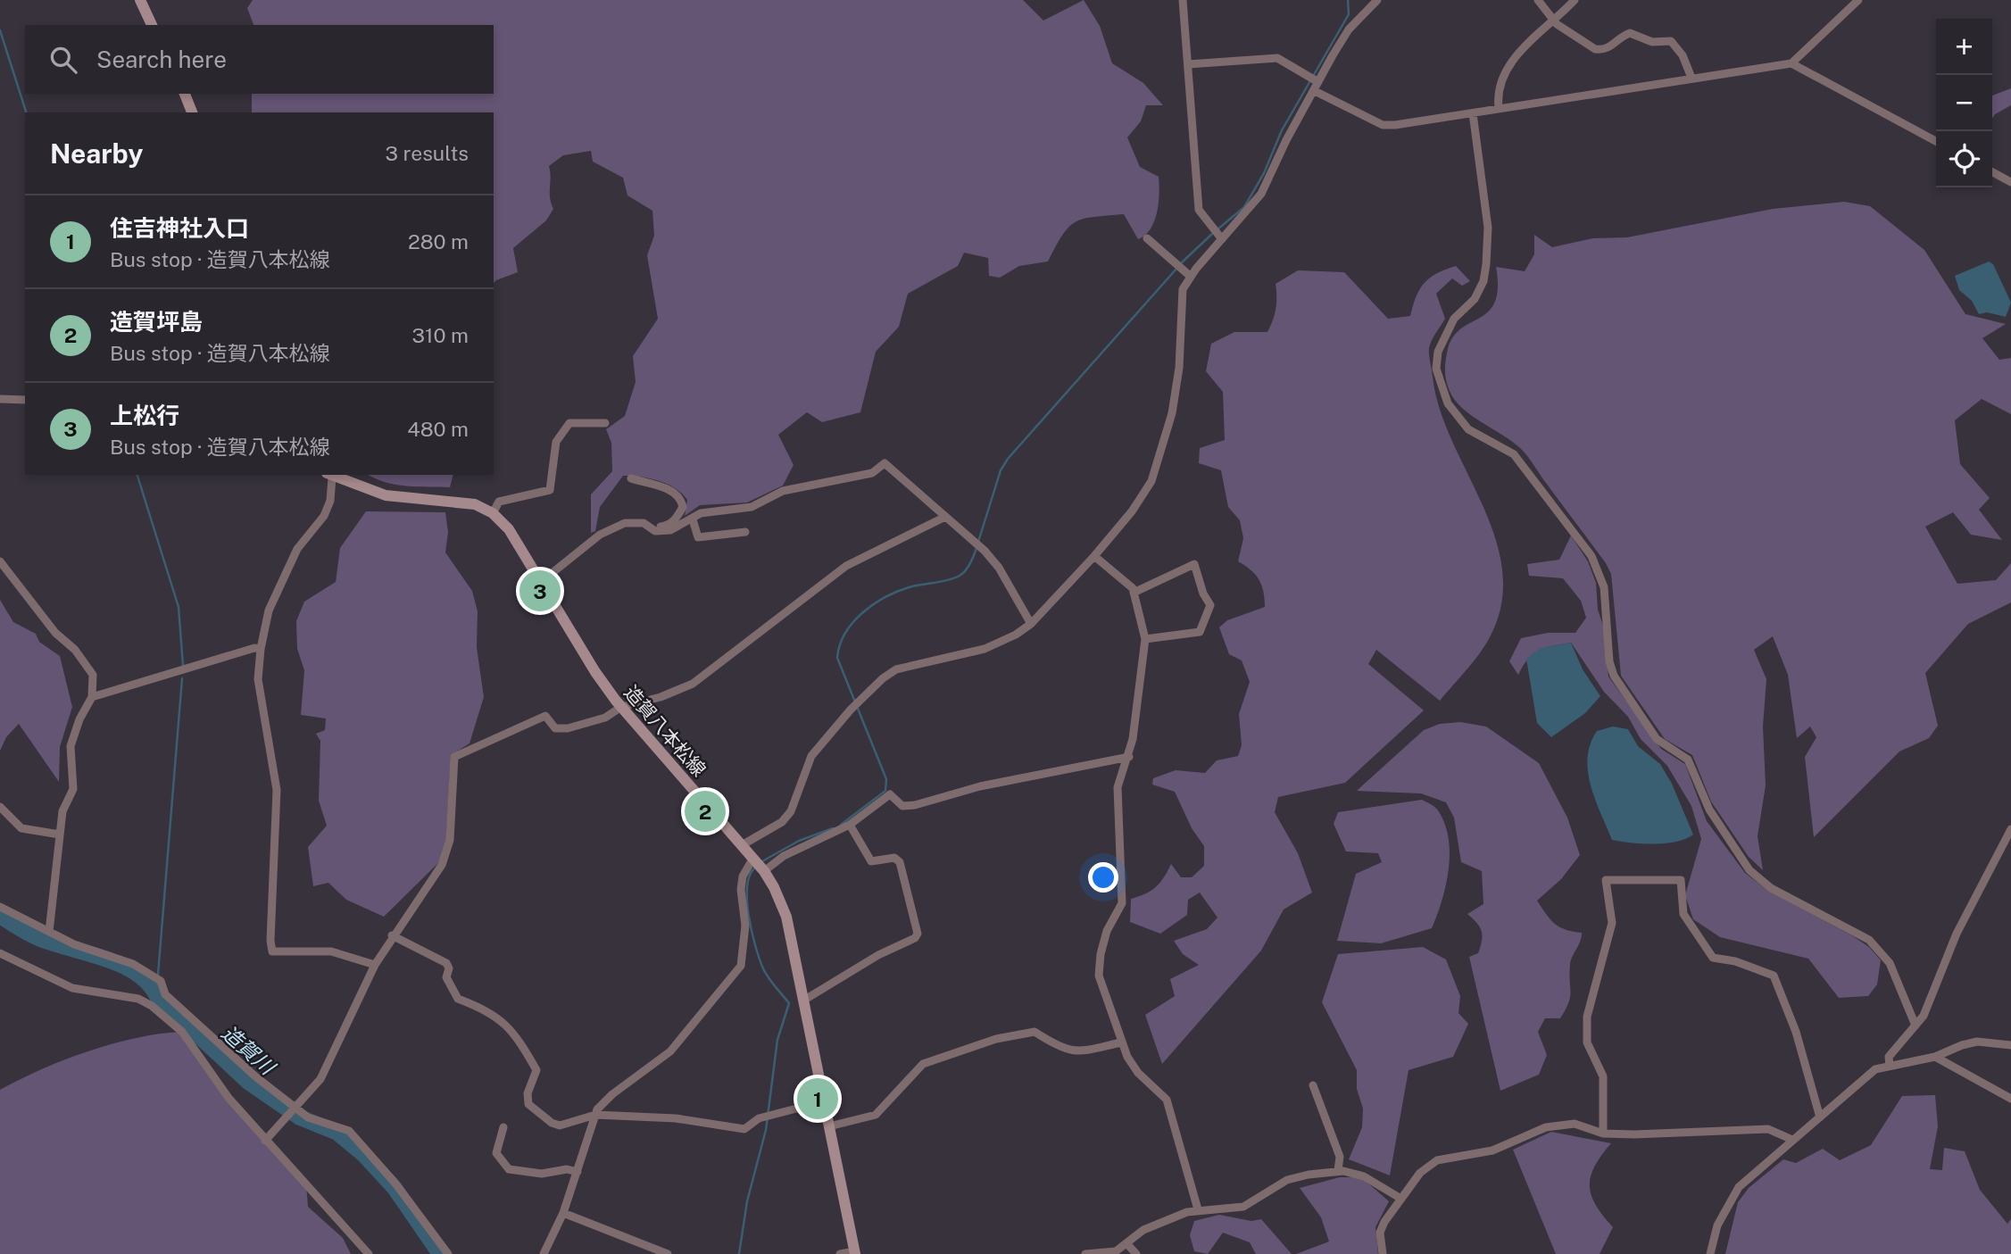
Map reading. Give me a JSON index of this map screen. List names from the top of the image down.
{
  "streets": {
    "main road": ["造賀八本松線"]
  },
  "water": ["造賀川"],
  "page": {
    "map_buttons": ["+", "−"],
    "search": "Search here",
    "heading": ["Nearby", "3 results"],
    "list": [
      {
        "mark": "1",
        "name": "住吉神社入口",
        "note": "Bus stop · 造賀八本松線",
        "value": "280 m"
      },
      {
        "mark": "2",
        "name": "造賀坪島",
        "note": "Bus stop · 造賀八本松線",
        "value": "310 m"
      },
      {
        "mark": "3",
        "name": "上松行",
        "note": "Bus stop · 造賀八本松線",
        "value": "480 m"
      }
    ],
    "pins": ["3", "2", "1"]
  }
}
